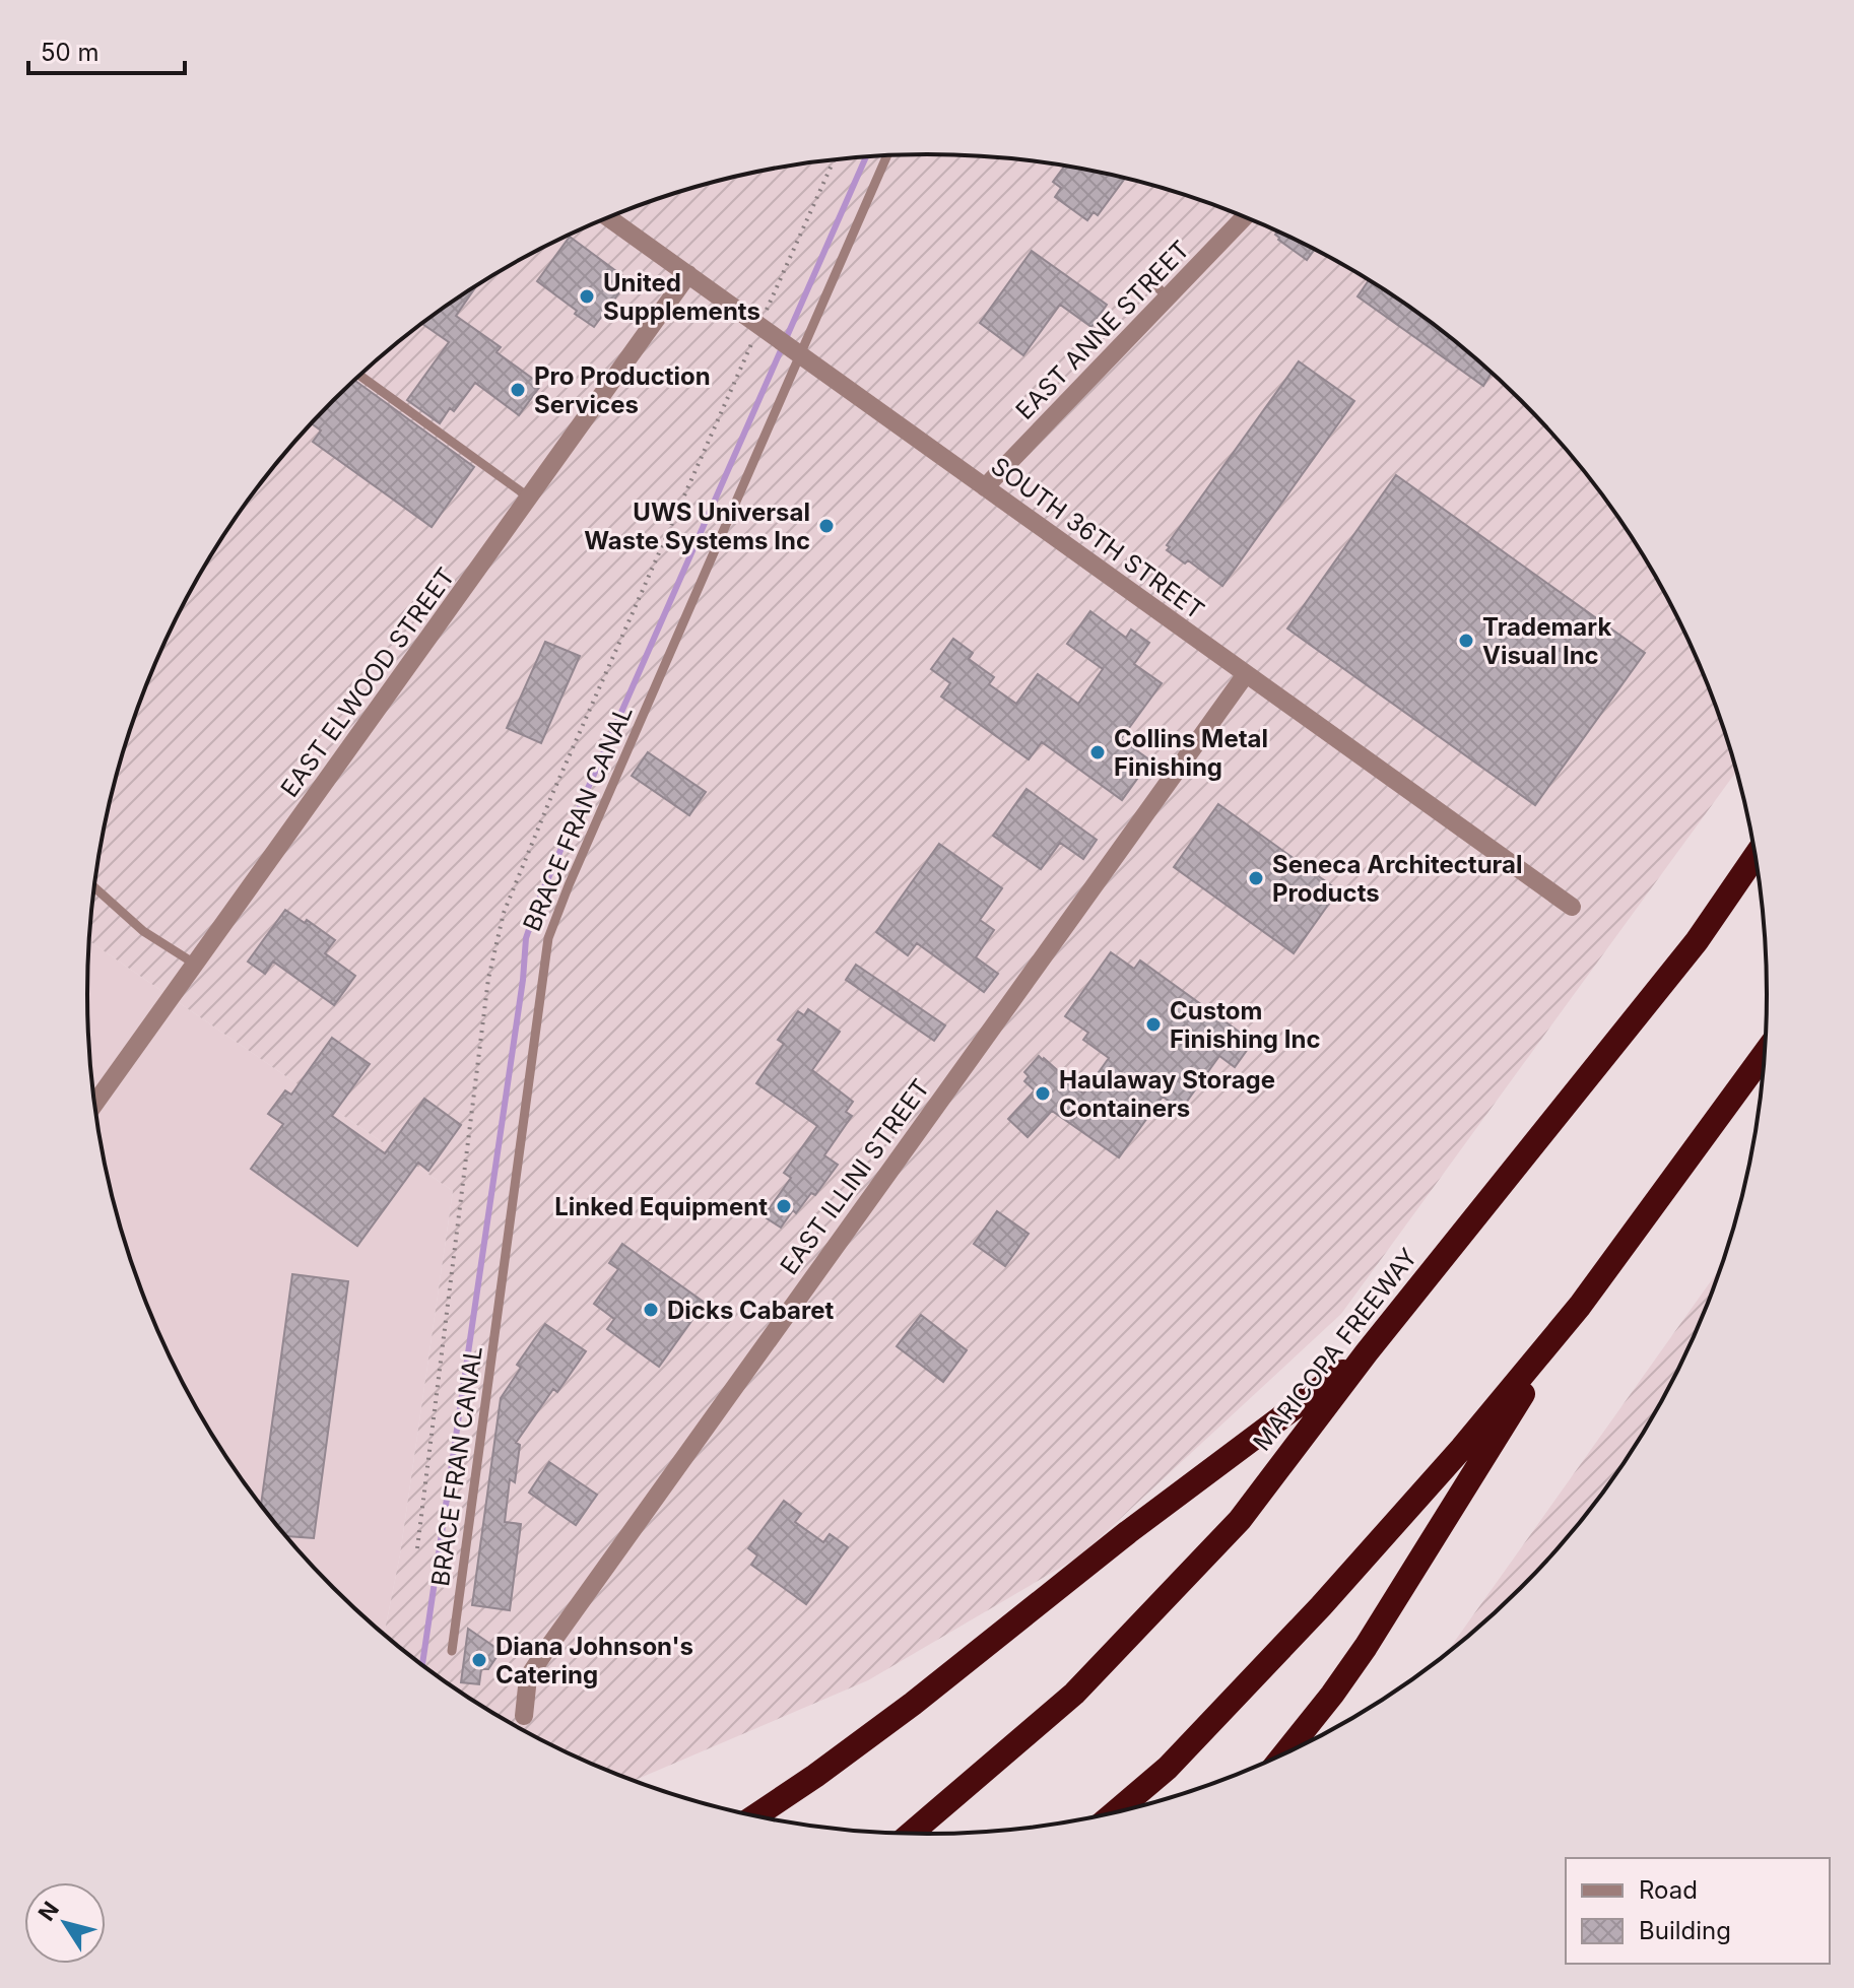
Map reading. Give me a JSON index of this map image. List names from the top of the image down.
{
  "streets": {
    "highway": ["MARICOPA FREEWAY"],
    "street": [
      "EAST ANNE STREET",
      "SOUTH 36TH STREET",
      "EAST ELWOOD STREET",
      "EAST ILLINI STREET"
    ],
    "lane": ["BRACE FRAN CANAL"]
  },
  "crossings": [
    ["EAST ANNE STREET", "SOUTH 36TH STREET"],
    ["SOUTH 36TH STREET", "EAST ELWOOD STREET"],
    ["SOUTH 36TH STREET", "BRACE FRAN CANAL"],
    ["SOUTH 36TH STREET", "EAST ILLINI STREET"]
  ],
  "places": [
    "United Supplements",
    "Pro Production Services",
    "UWS Universal Waste Systems Inc",
    "Trademark Visual Inc",
    "Collins Metal Finishing",
    "Seneca Architectural Products",
    "Custom Finishing Inc",
    "Haulaway Storage Containers",
    "Linked Equipment",
    "Dicks Cabaret",
    "Diana Johnson's Catering"
  ],
  "legend": ["Road", "Building"],
  "scale_bar": "50 m",
  "north": "top left"
}
